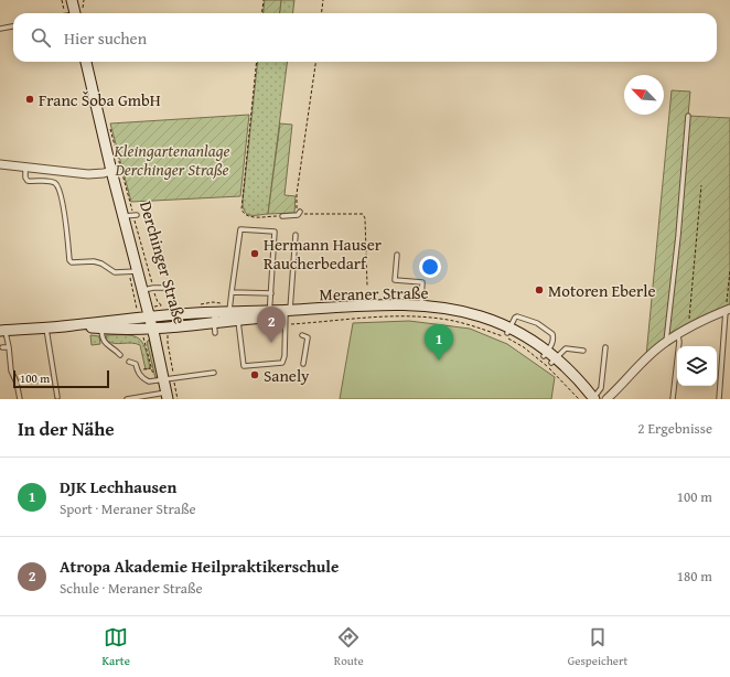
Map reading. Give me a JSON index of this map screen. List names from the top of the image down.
{
  "streets": {
    "main road": ["Derchinger Straße", "Meraner Straße"]
  },
  "crossings": [
    ["Derchinger Straße", "Meraner Straße"]
  ],
  "parks": ["Kleingartenanlage Derchinger Straße"],
  "places": [
    "Franc Šoba GmbH",
    "Hermann Hauser Raucherbedarf",
    "Motoren Eberle",
    "Sanely"
  ],
  "scale_bar": "100 m",
  "north": "top left",
  "page": {
    "search": "Hier suchen",
    "pins": ["2", "1"],
    "scale": "100 m",
    "heading": ["In der Nähe", "2 Ergebnisse"],
    "list": [
      {
        "mark": "1",
        "name": "DJK Lechhausen",
        "note": "Sport · Meraner Straße",
        "value": "100 m"
      },
      {
        "mark": "2",
        "name": "Atropa Akademie Heilpraktikerschule",
        "note": "Schule · Meraner Straße",
        "value": "180 m"
      }
    ],
    "nav": ["Karte", "Route", "Gespeichert"]
  }
}
